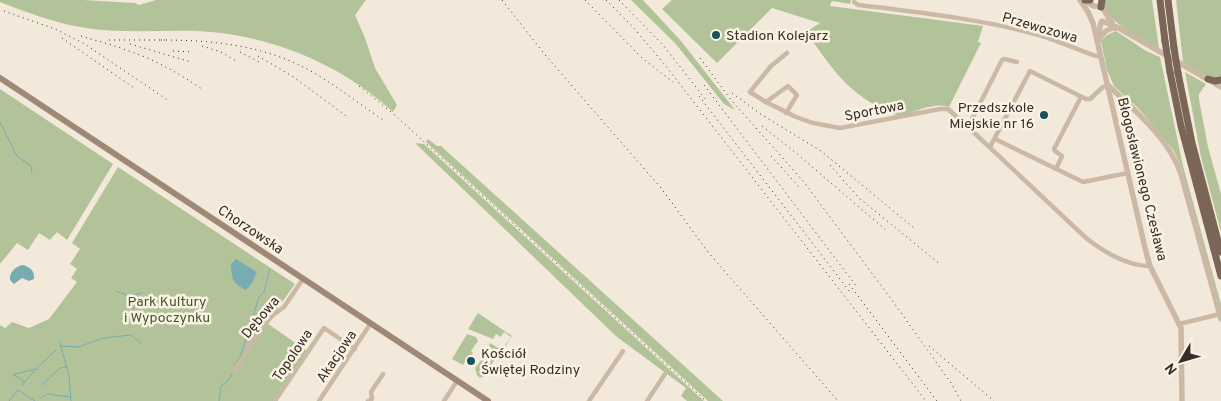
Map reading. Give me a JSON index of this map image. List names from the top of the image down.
{
  "streets": {
    "main road": ["Chorzowska"],
    "street": [
      "Przewozowa",
      "Sportowa",
      "Błogosławionego Czesława",
      "Dębowa",
      "Topolowa",
      "Akacjowa"
    ]
  },
  "crossings": [
    ["Przewozowa", "Błogosławionego Czesława"],
    ["Sportowa", "Błogosławionego Czesława"],
    ["Chorzowska", "Dębowa"],
    ["Chorzowska", "Akacjowa"],
    ["Topolowa", "Akacjowa"]
  ],
  "parks": ["Park Kultury i Wypoczynku"],
  "places": ["Stadion Kolejarz", "Przedszkole Miejskie nr 16", "Kościół Świętej Rodziny"],
  "north": "bottom left"
}
